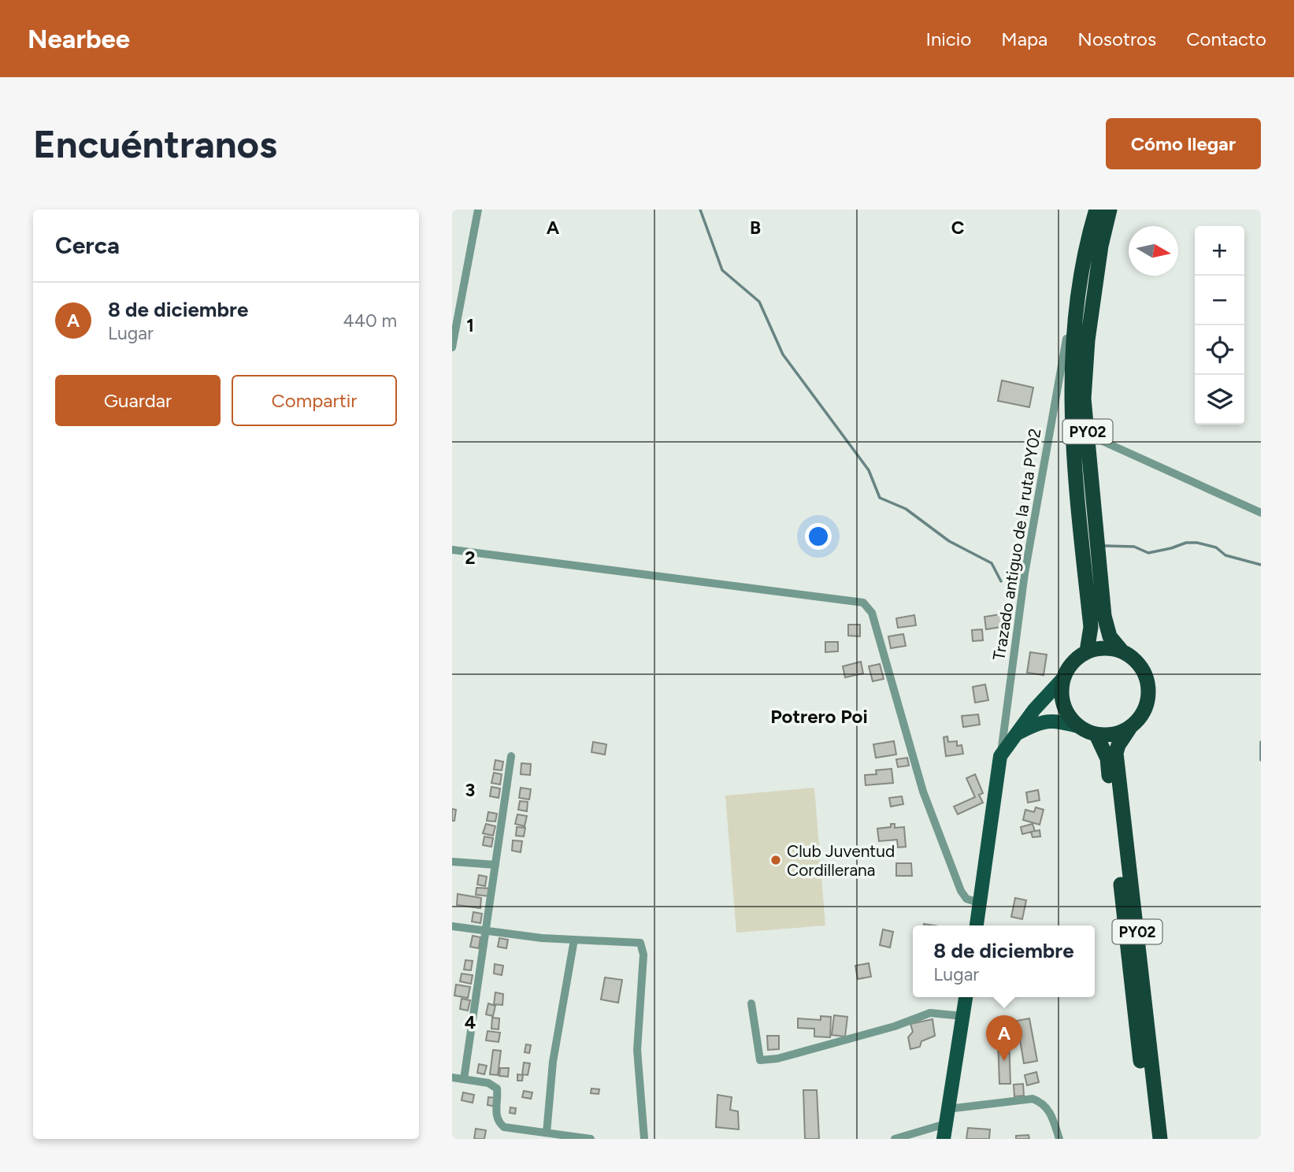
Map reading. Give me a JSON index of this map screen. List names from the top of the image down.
{
  "streets": {
    "highway": ["PY02"],
    "street": ["Trazado antiguo de la ruta PY02"]
  },
  "districts": ["Potrero Poi"],
  "places": ["Club Juventud Cordillerana"],
  "north": "right",
  "page": {
    "header": "Nearbee",
    "nav": [
      "Inicio",
      "Mapa",
      "Nosotros",
      "Contacto"
    ],
    "buttons": [
      "Cómo llegar",
      ["Guardar", "Compartir"]
    ],
    "title": "Encuéntranos",
    "heading": "Cerca",
    "map_buttons": ["+", "−"],
    "list": [
      {
        "mark": "A",
        "name": "8 de diciembre",
        "note": "Lugar",
        "value": "440 m"
      }
    ],
    "popup": ["8 de diciembre", "Lugar"],
    "pins": "A"
  },
  "grid": {
    "columns": ["A", "B", "C"],
    "rows": [
      "1",
      "2",
      "3",
      "4"
    ]
  }
}
